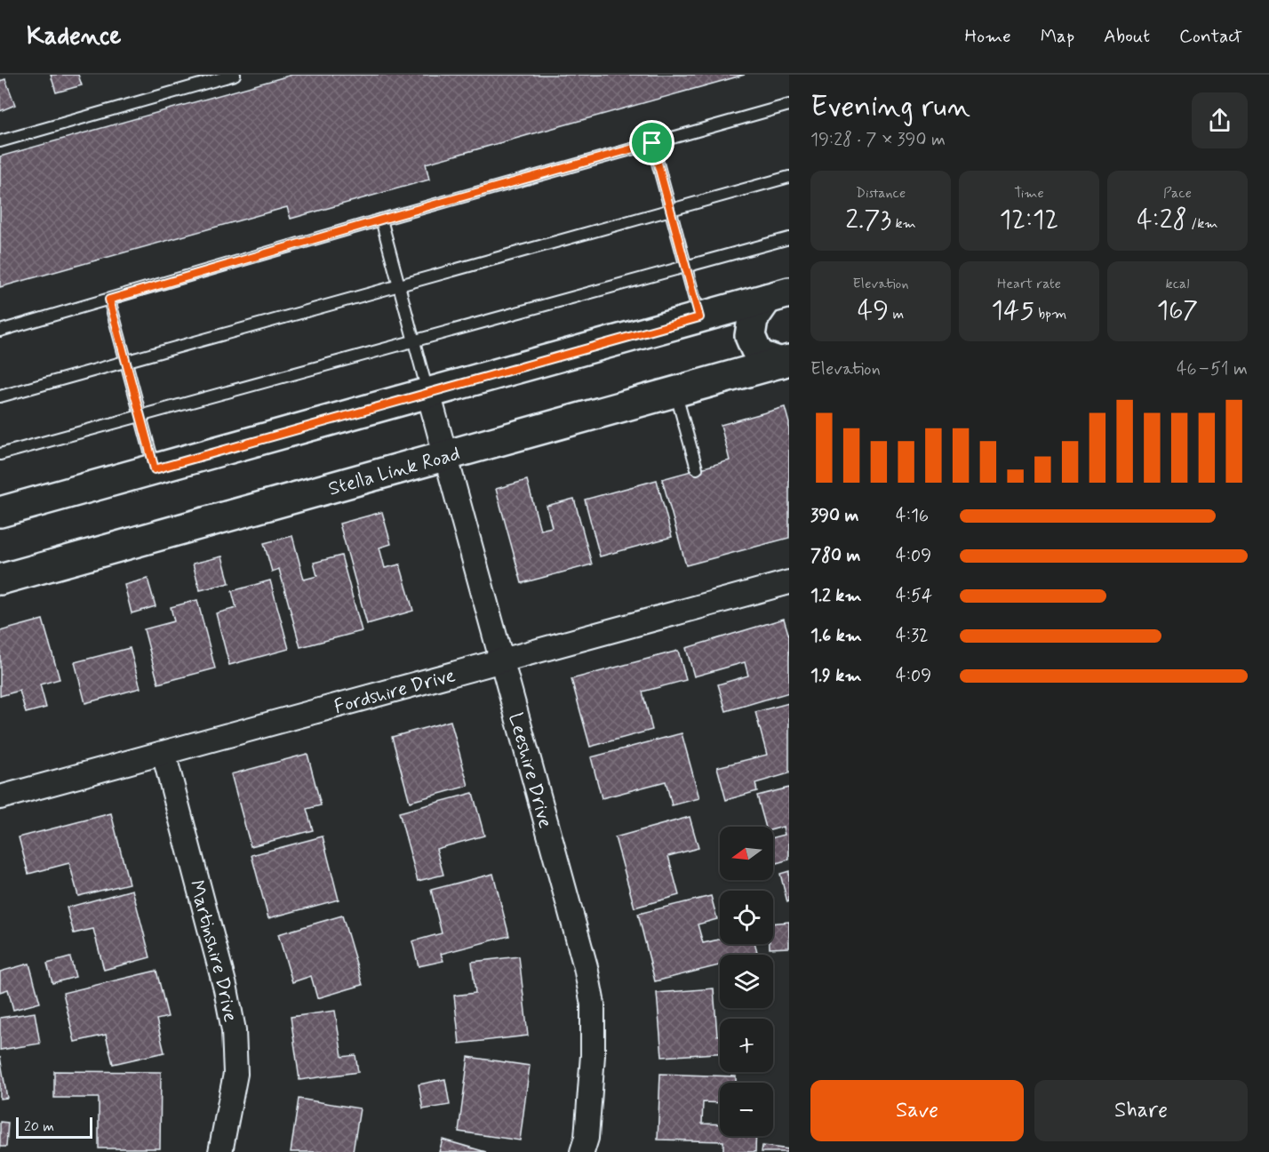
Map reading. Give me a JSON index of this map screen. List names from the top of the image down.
{
  "streets": {
    "main road": ["Stella Link Road"],
    "street": ["Fordshire Drive", "Leeshire Drive", "Martinshire Drive"]
  },
  "crossings": [
    ["Stella Link Road", "Leeshire Drive"],
    ["Fordshire Drive", "Leeshire Drive"],
    ["Fordshire Drive", "Martinshire Drive"]
  ],
  "scale_bar": "20 m",
  "north": "left",
  "page": {
    "header": "Kadence",
    "nav": [
      "Home",
      "Map",
      "About",
      "Contact"
    ],
    "heading": ["Evening run", "19:28 · 7 × 390 m"],
    "stats": [
      ["Distance", "2.73 km"],
      ["Time", "12:12"],
      ["Pace", "4:28 /km"],
      ["Elevation", "49 m"],
      ["Heart rate", "145 bpm"],
      ["kcal", "167"]
    ],
    "chart": ["Elevation", "46–51 m"],
    "list": [
      {
        "name": "390 m",
        "note": "4:16"
      },
      {
        "name": "780 m",
        "note": "4:09"
      },
      {
        "name": "1.2 km",
        "note": "4:54"
      },
      {
        "name": "1.6 km",
        "note": "4:32"
      },
      {
        "name": "1.9 km",
        "note": "4:09"
      }
    ],
    "map_buttons": ["+", "−"],
    "buttons": ["Save", "Share"],
    "scale": "20 m"
  }
}
